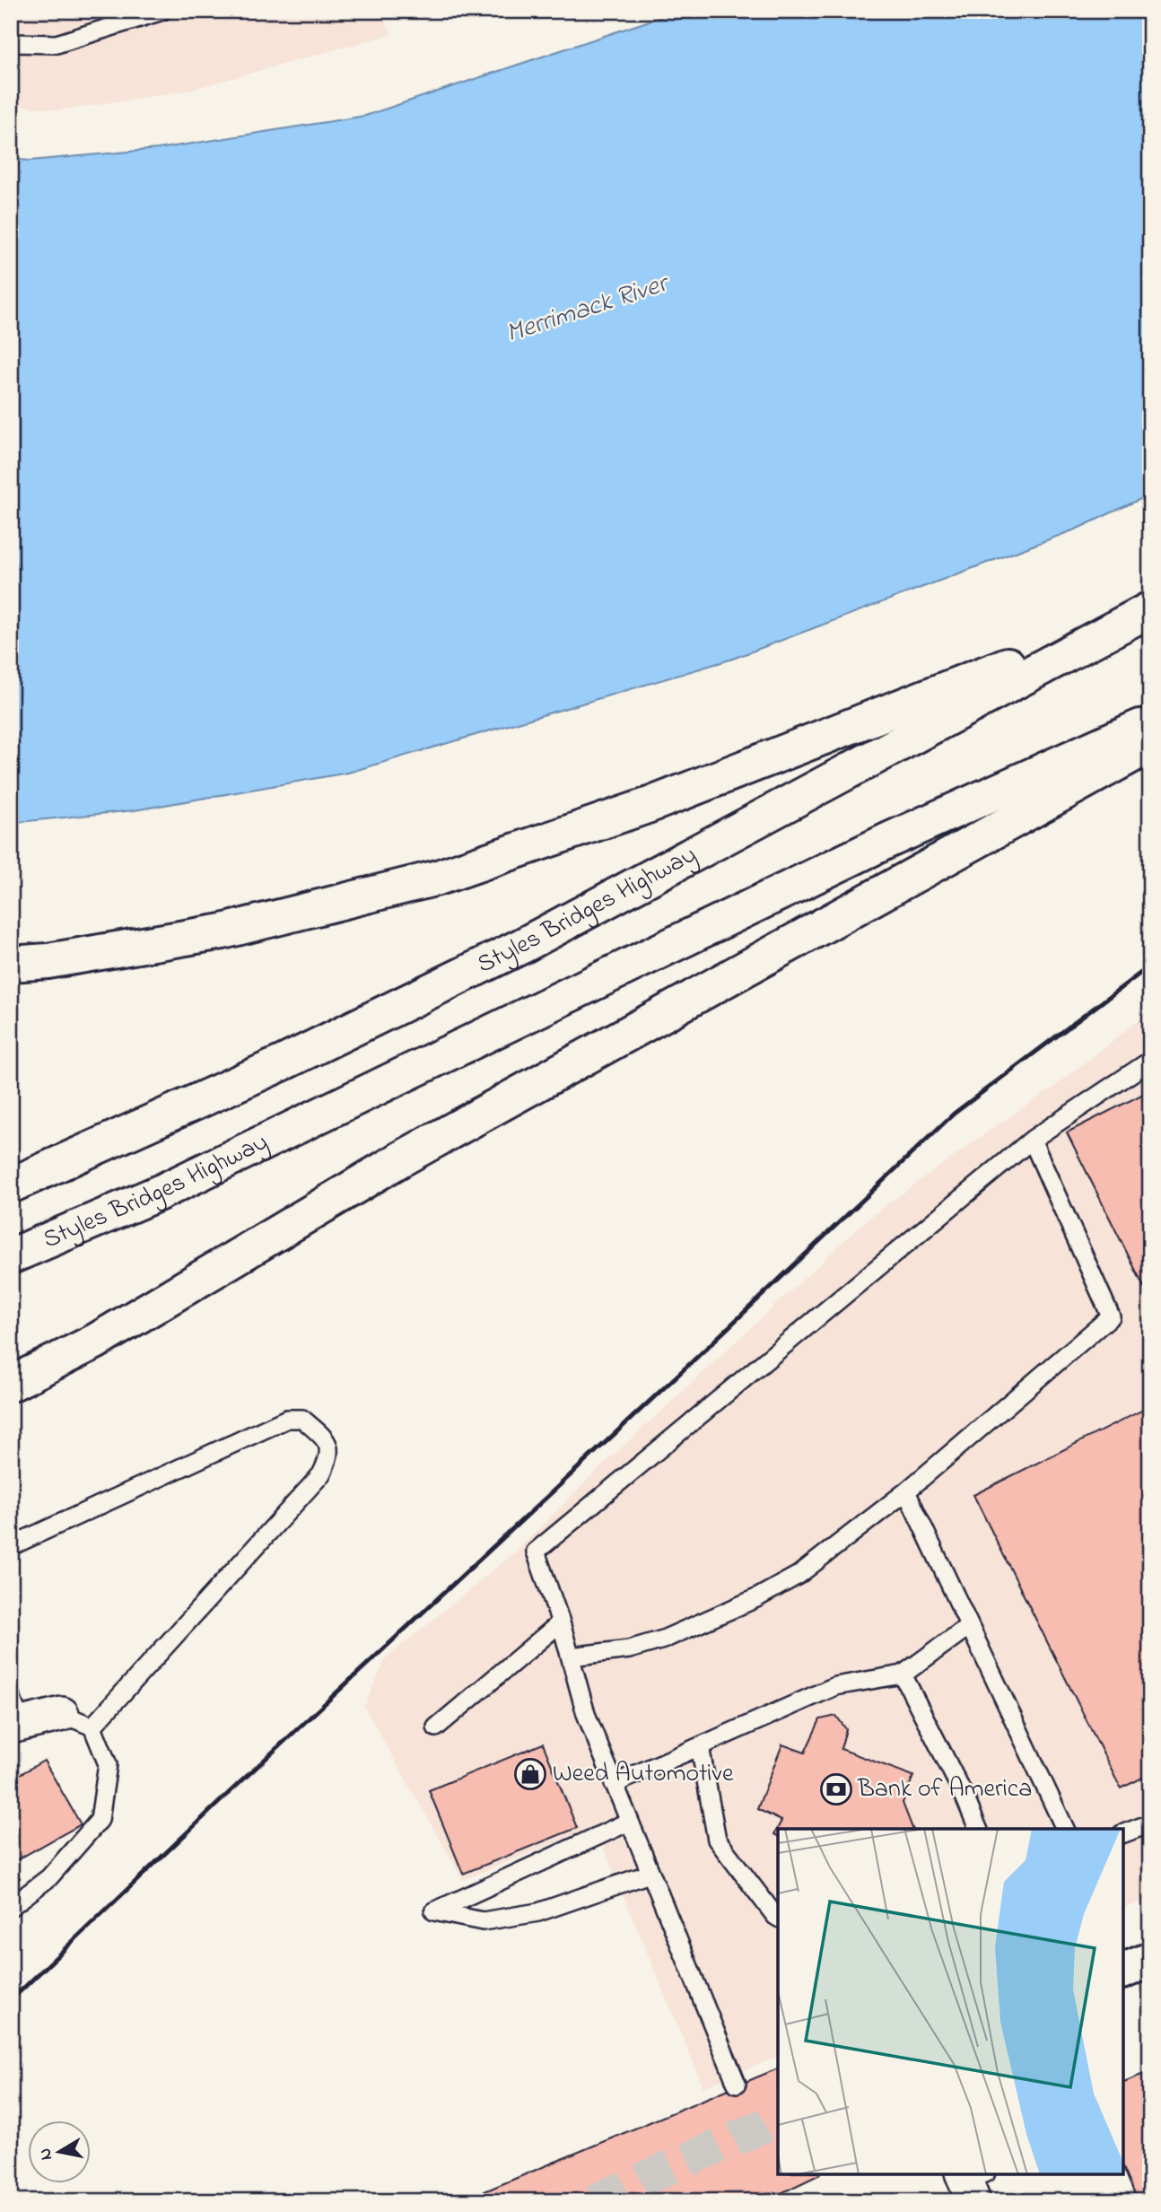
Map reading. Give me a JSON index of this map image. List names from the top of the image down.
{
  "streets": {
    "main road": ["Styles Bridges Highway"]
  },
  "water": ["Merrimack River"],
  "places": {
    "shop": ["Weed Automotive"],
    "bank": ["Bank of America"]
  },
  "north": "left"
}
